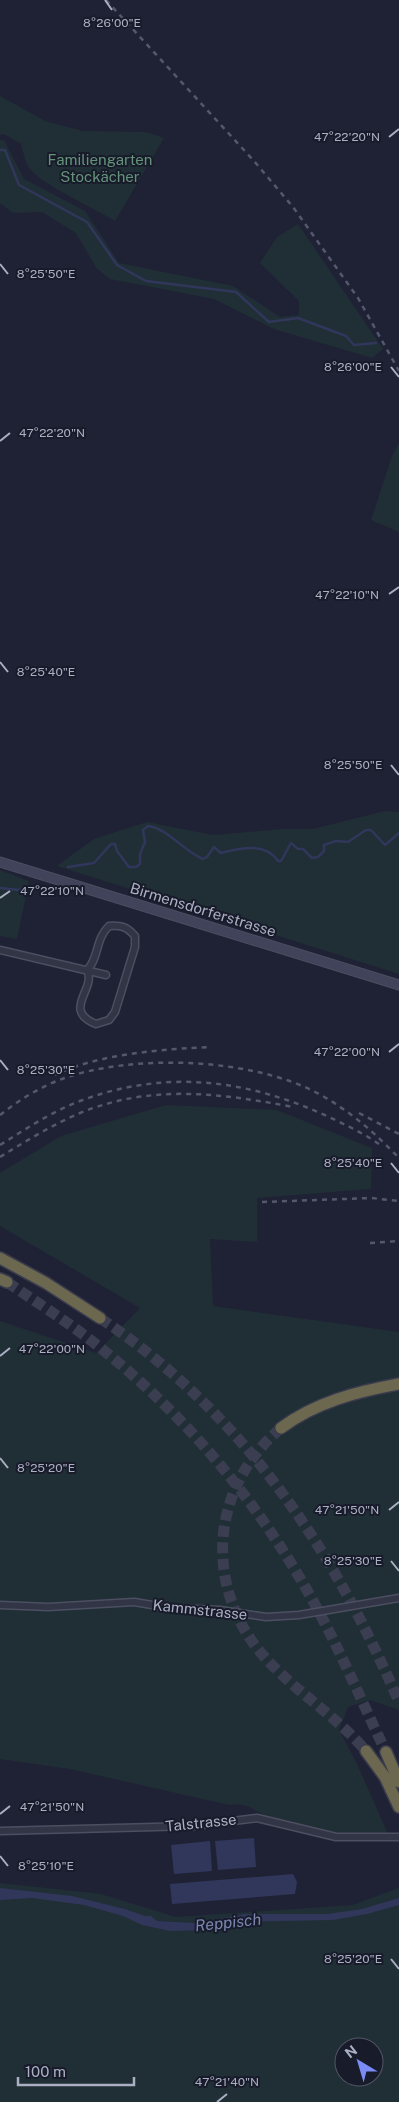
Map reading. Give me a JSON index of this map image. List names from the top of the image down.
{
  "streets": {
    "main road": ["Birmensdorferstrasse"],
    "street": ["Kammstrasse", "Talstrasse"]
  },
  "water": ["Reppisch"],
  "parks": ["Familiengarten Stockächer"],
  "scale_bar": "100 m",
  "north": "top left",
  "coordinates": [
    "8°26'00\"E",
    "47°22'20\"N",
    "8°25'50\"E",
    "47°22'10\"N",
    "8°25'40\"E",
    "47°22'00\"N",
    "8°25'30\"E",
    "8°25'20\"E",
    "47°21'50\"N",
    "8°25'10\"E",
    "47°21'40\"N"
  ]
}
